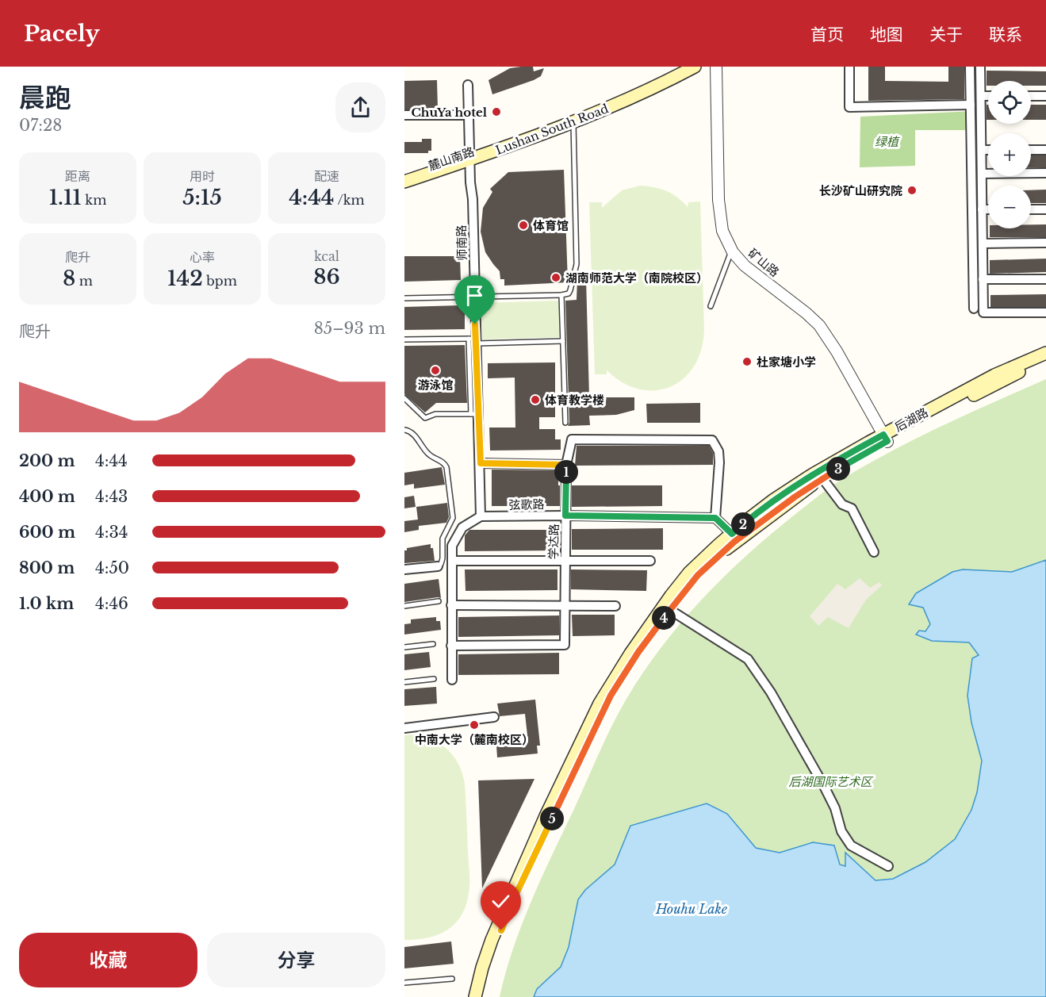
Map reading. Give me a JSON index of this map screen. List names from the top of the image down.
{
  "streets": {
    "main road": ["Lushan South Road", "麓山南路", "后湖路"],
    "street": [
      "师南路",
      "矿山路",
      "弦歌路",
      "学达路"
    ]
  },
  "crossings": [
    ["Lushan South Road", "麓山南路"],
    ["Lushan South Road", "师南路"],
    ["麓山南路", "师南路"],
    ["师南路", "弦歌路"],
    ["矿山路", "后湖路"],
    ["弦歌路", "学达路"]
  ],
  "water": ["Houhu Lake"],
  "parks": ["绿植", "后湖国际艺术区"],
  "places": [
    "ChuYa hotel",
    "长沙矿山研究院",
    "体育馆",
    "湖南师范大学（南院校区）",
    "杜家塘小学",
    "游泳馆",
    "体育教学楼",
    "中南大学（麓南校区）"
  ],
  "page": {
    "header": "Pacely",
    "nav": [
      "首页",
      "地图",
      "关于",
      "联系"
    ],
    "heading": ["晨跑", "07:28"],
    "map_buttons": ["+", "−"],
    "stats": [
      ["距离", "1.11 km"],
      ["用时", "5:15"],
      ["配速", "4:44 /km"],
      ["爬升", "8 m"],
      ["心率", "142 bpm"],
      ["kcal", "86"]
    ],
    "chart": ["爬升", "85–93 m"],
    "list": [
      {
        "name": "200 m",
        "note": "4:44"
      },
      {
        "name": "400 m",
        "note": "4:43"
      },
      {
        "name": "600 m",
        "note": "4:34"
      },
      {
        "name": "800 m",
        "note": "4:50"
      },
      {
        "name": "1.0 km",
        "note": "4:46"
      }
    ],
    "pins": [
      "3",
      "1",
      "2",
      "4",
      "5"
    ],
    "buttons": ["收藏", "分享"]
  }
}
